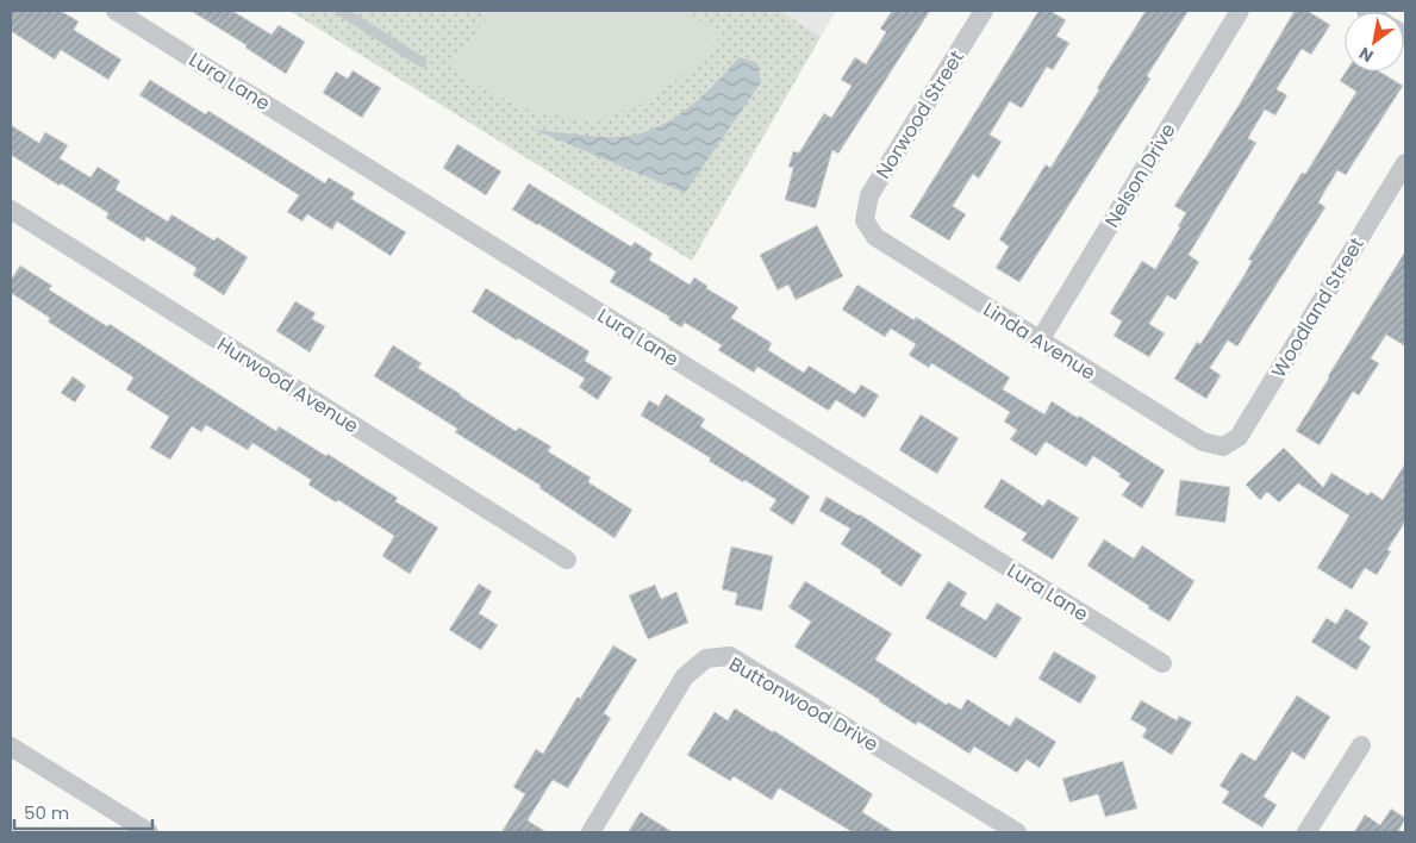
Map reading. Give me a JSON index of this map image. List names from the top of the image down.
{
  "streets": {
    "street": [
      "Lura Lane",
      "Norwood Street",
      "Nelson Drive",
      "Woodland Street",
      "Linda Avenue",
      "Hurwood Avenue",
      "Buttonwood Drive"
    ]
  },
  "crossings": [
    ["Norwood Street", "Linda Avenue"],
    ["Nelson Drive", "Linda Avenue"],
    ["Woodland Street", "Linda Avenue"]
  ],
  "scale_bar": "50 m",
  "north": "bottom left"
}
